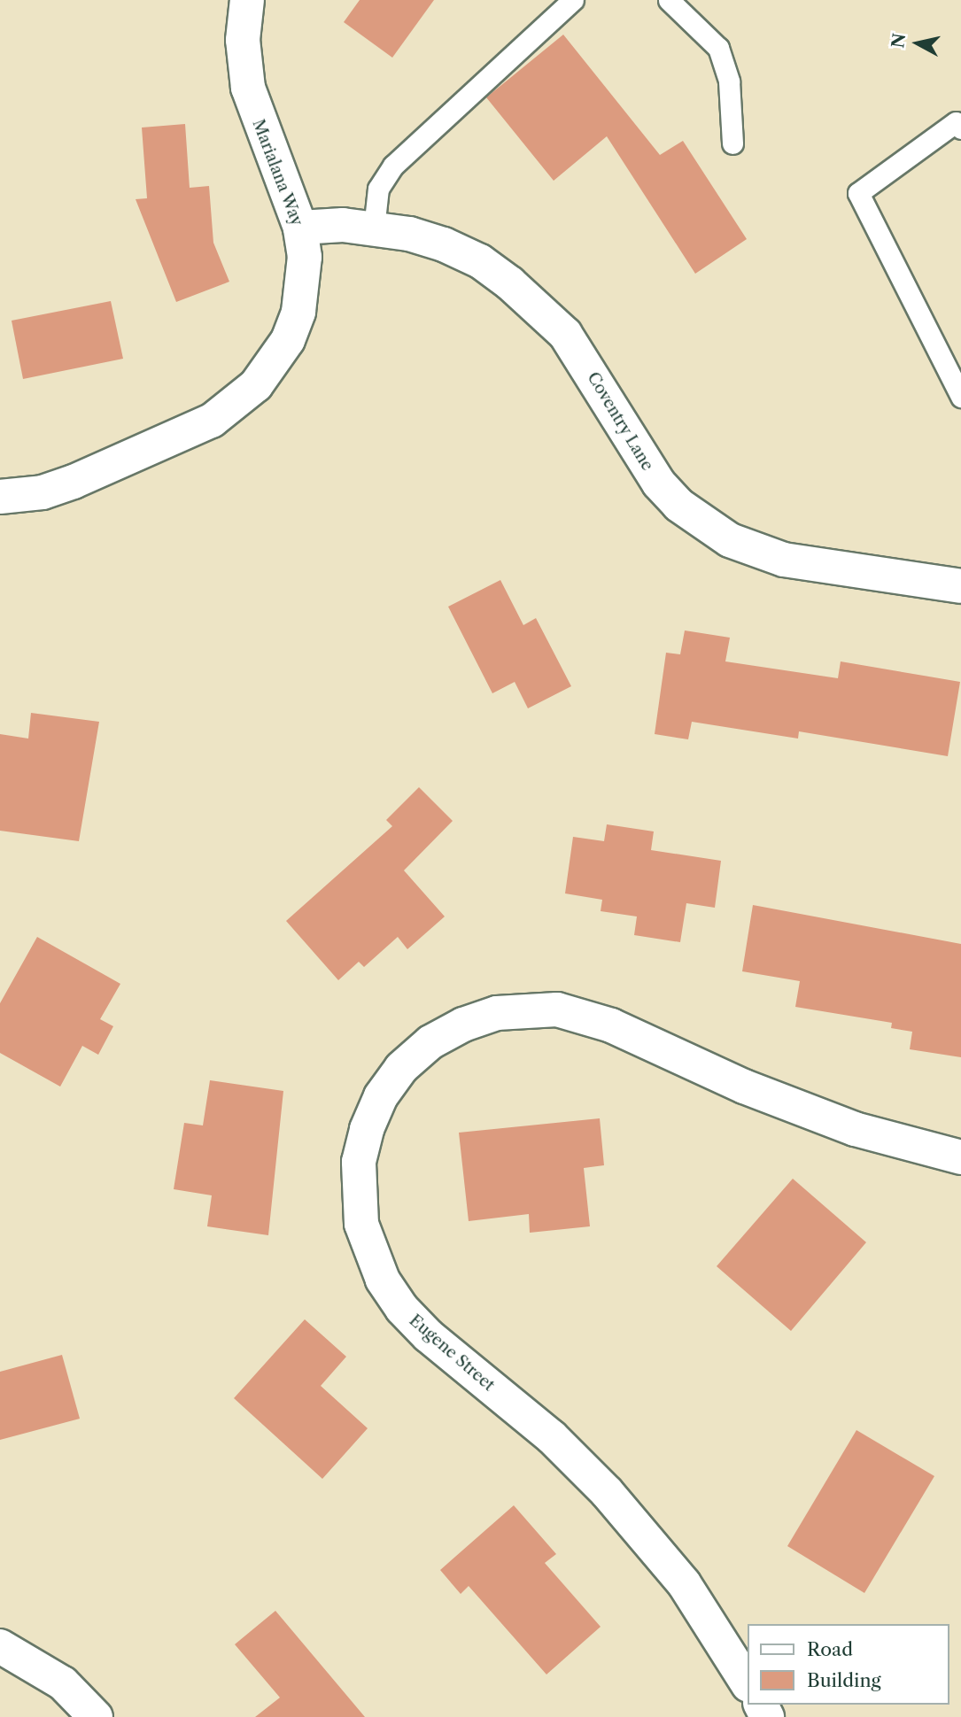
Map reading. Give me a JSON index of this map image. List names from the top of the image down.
{
  "streets": {
    "street": ["Marialana Way", "Coventry Lane", "Eugene Street"]
  },
  "crossings": [
    ["Marialana Way", "Coventry Lane"]
  ],
  "legend": ["Road", "Building"],
  "north": "left"
}
